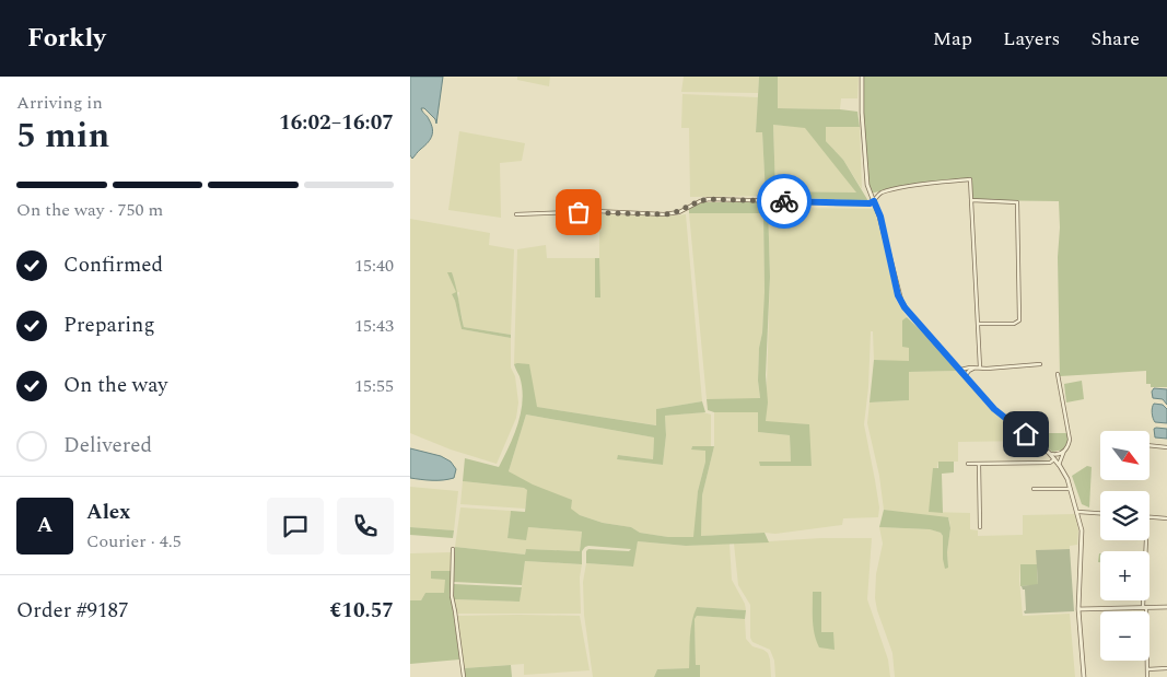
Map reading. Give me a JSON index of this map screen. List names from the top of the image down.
{
  "north": "bottom right",
  "page": {
    "header": "Forkly",
    "nav": ["Map", "Layers", "Share"],
    "heading": ["5 min", "Arriving in", "16:02–16:07"],
    "panel": [
      "Alex",
      "Courier · 4.5",
      "Order #9187",
      "€10.57"
    ],
    "bar": "On the way · 750 m",
    "list": [
      ["Confirmed", "15:40"],
      ["Preparing", "15:43"],
      ["On the way", "15:55"],
      "Delivered"
    ],
    "map_buttons": ["+", "−"],
    "round": "A"
  }
}
